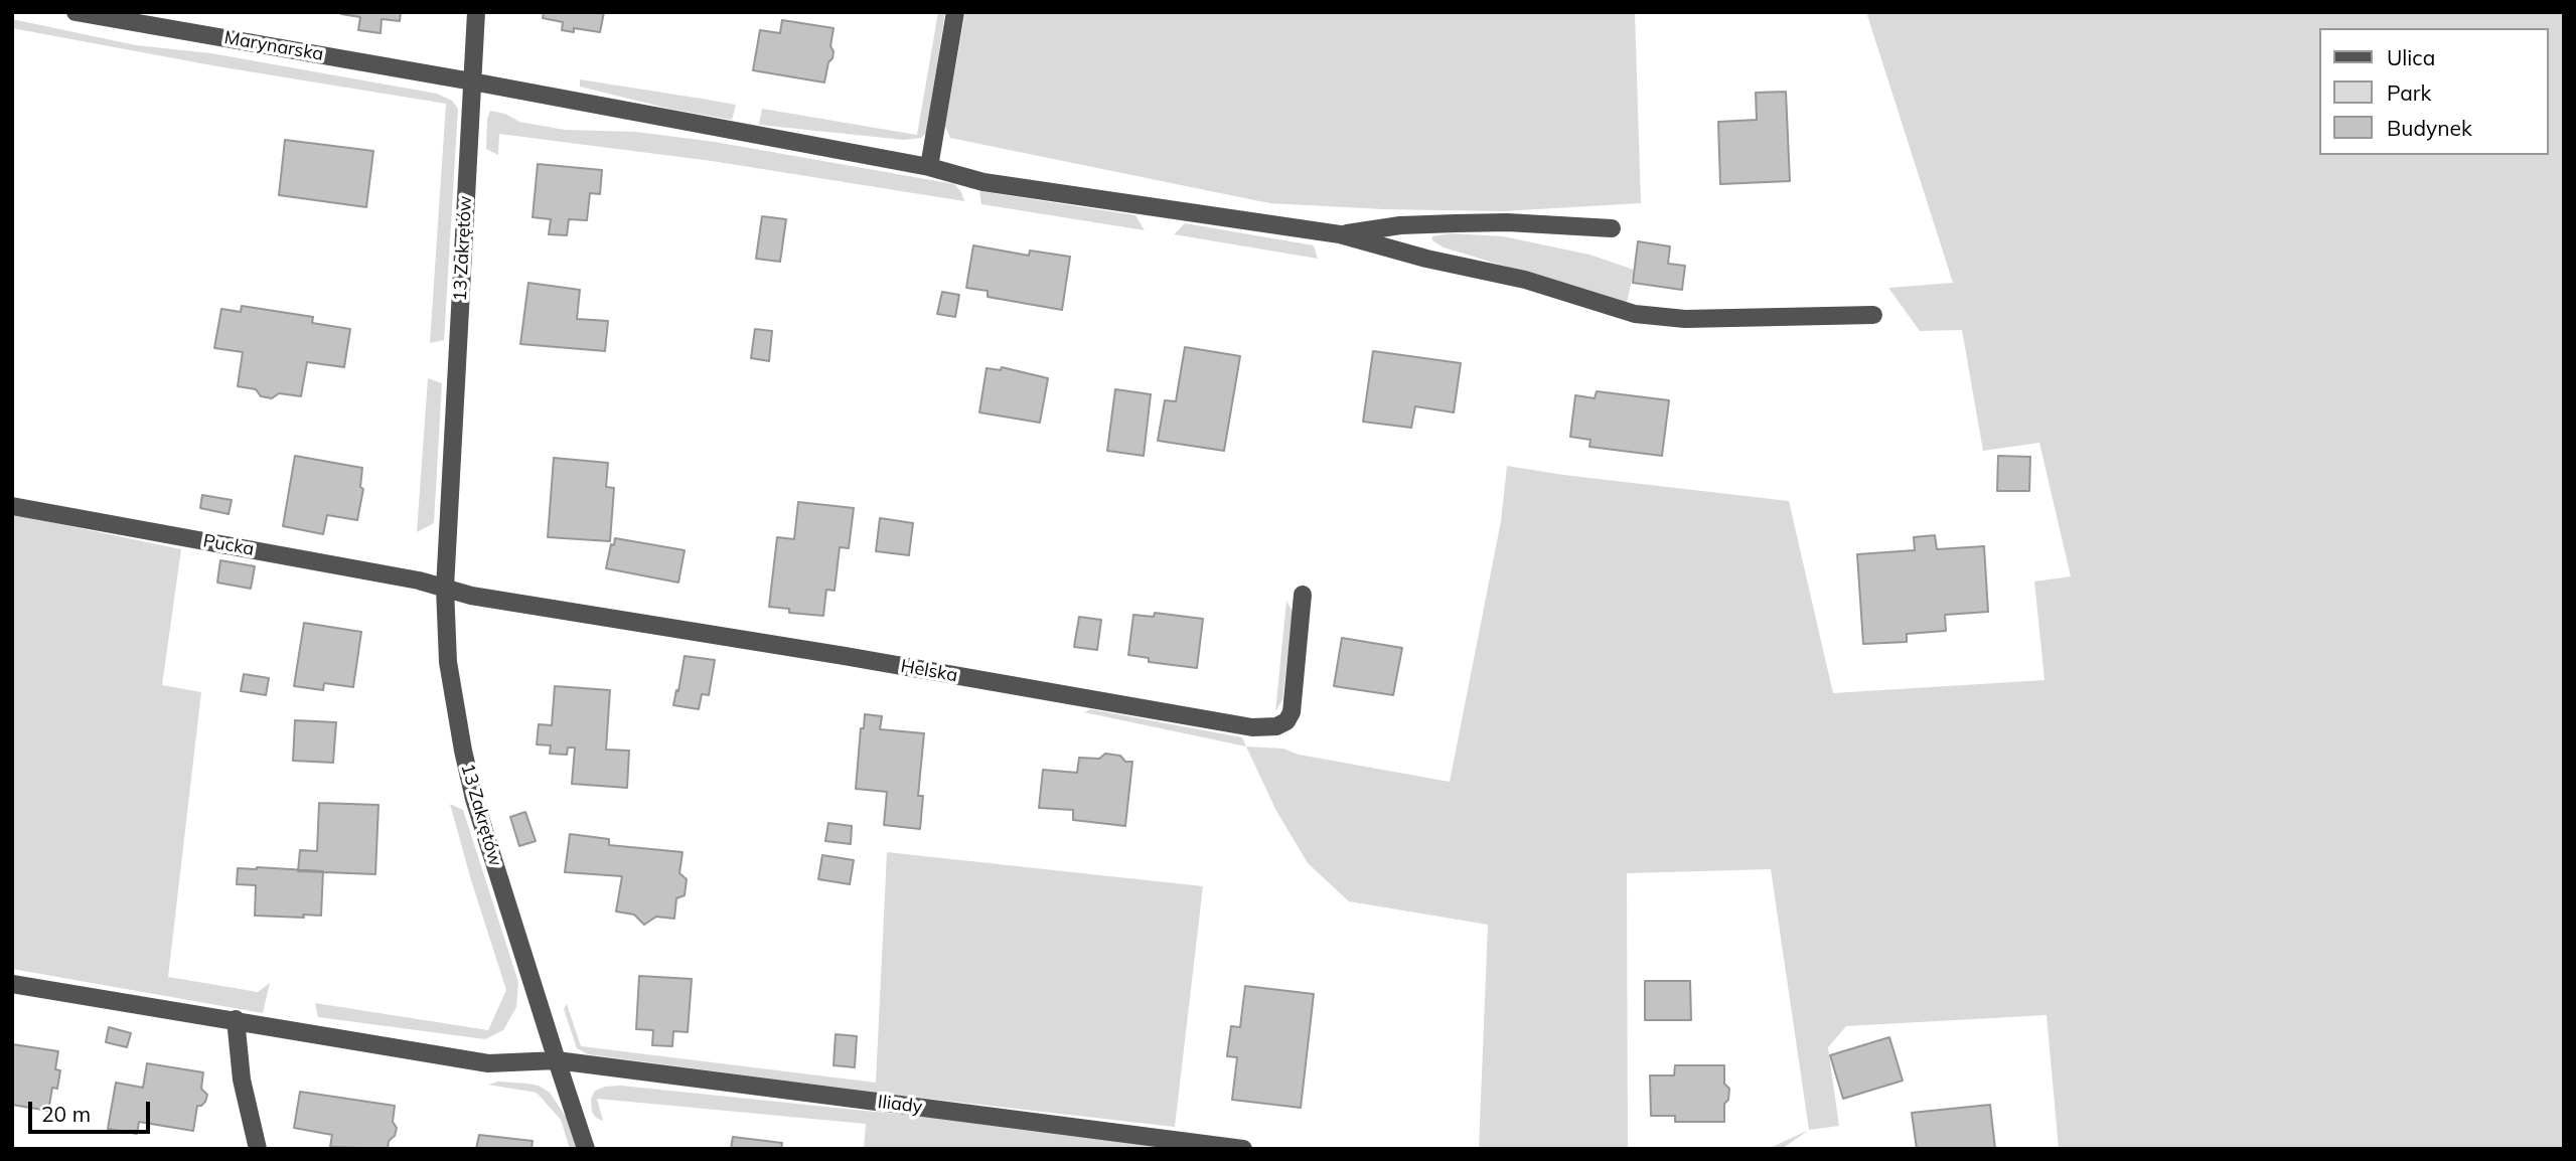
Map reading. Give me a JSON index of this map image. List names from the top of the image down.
{
  "streets": {
    "street": [
      "Marynarska",
      "13 Zakrętów",
      "Pucka",
      "Helska",
      "Iliady"
    ]
  },
  "crossings": [
    ["Marynarska", "13 Zakrętów"],
    ["13 Zakrętów", "Pucka"],
    ["13 Zakrętów", "Helska"],
    ["13 Zakrętów", "Iliady"],
    ["Pucka", "Helska"]
  ],
  "legend": ["Ulica", "Park", "Budynek"],
  "scale_bar": "20 m"
}
